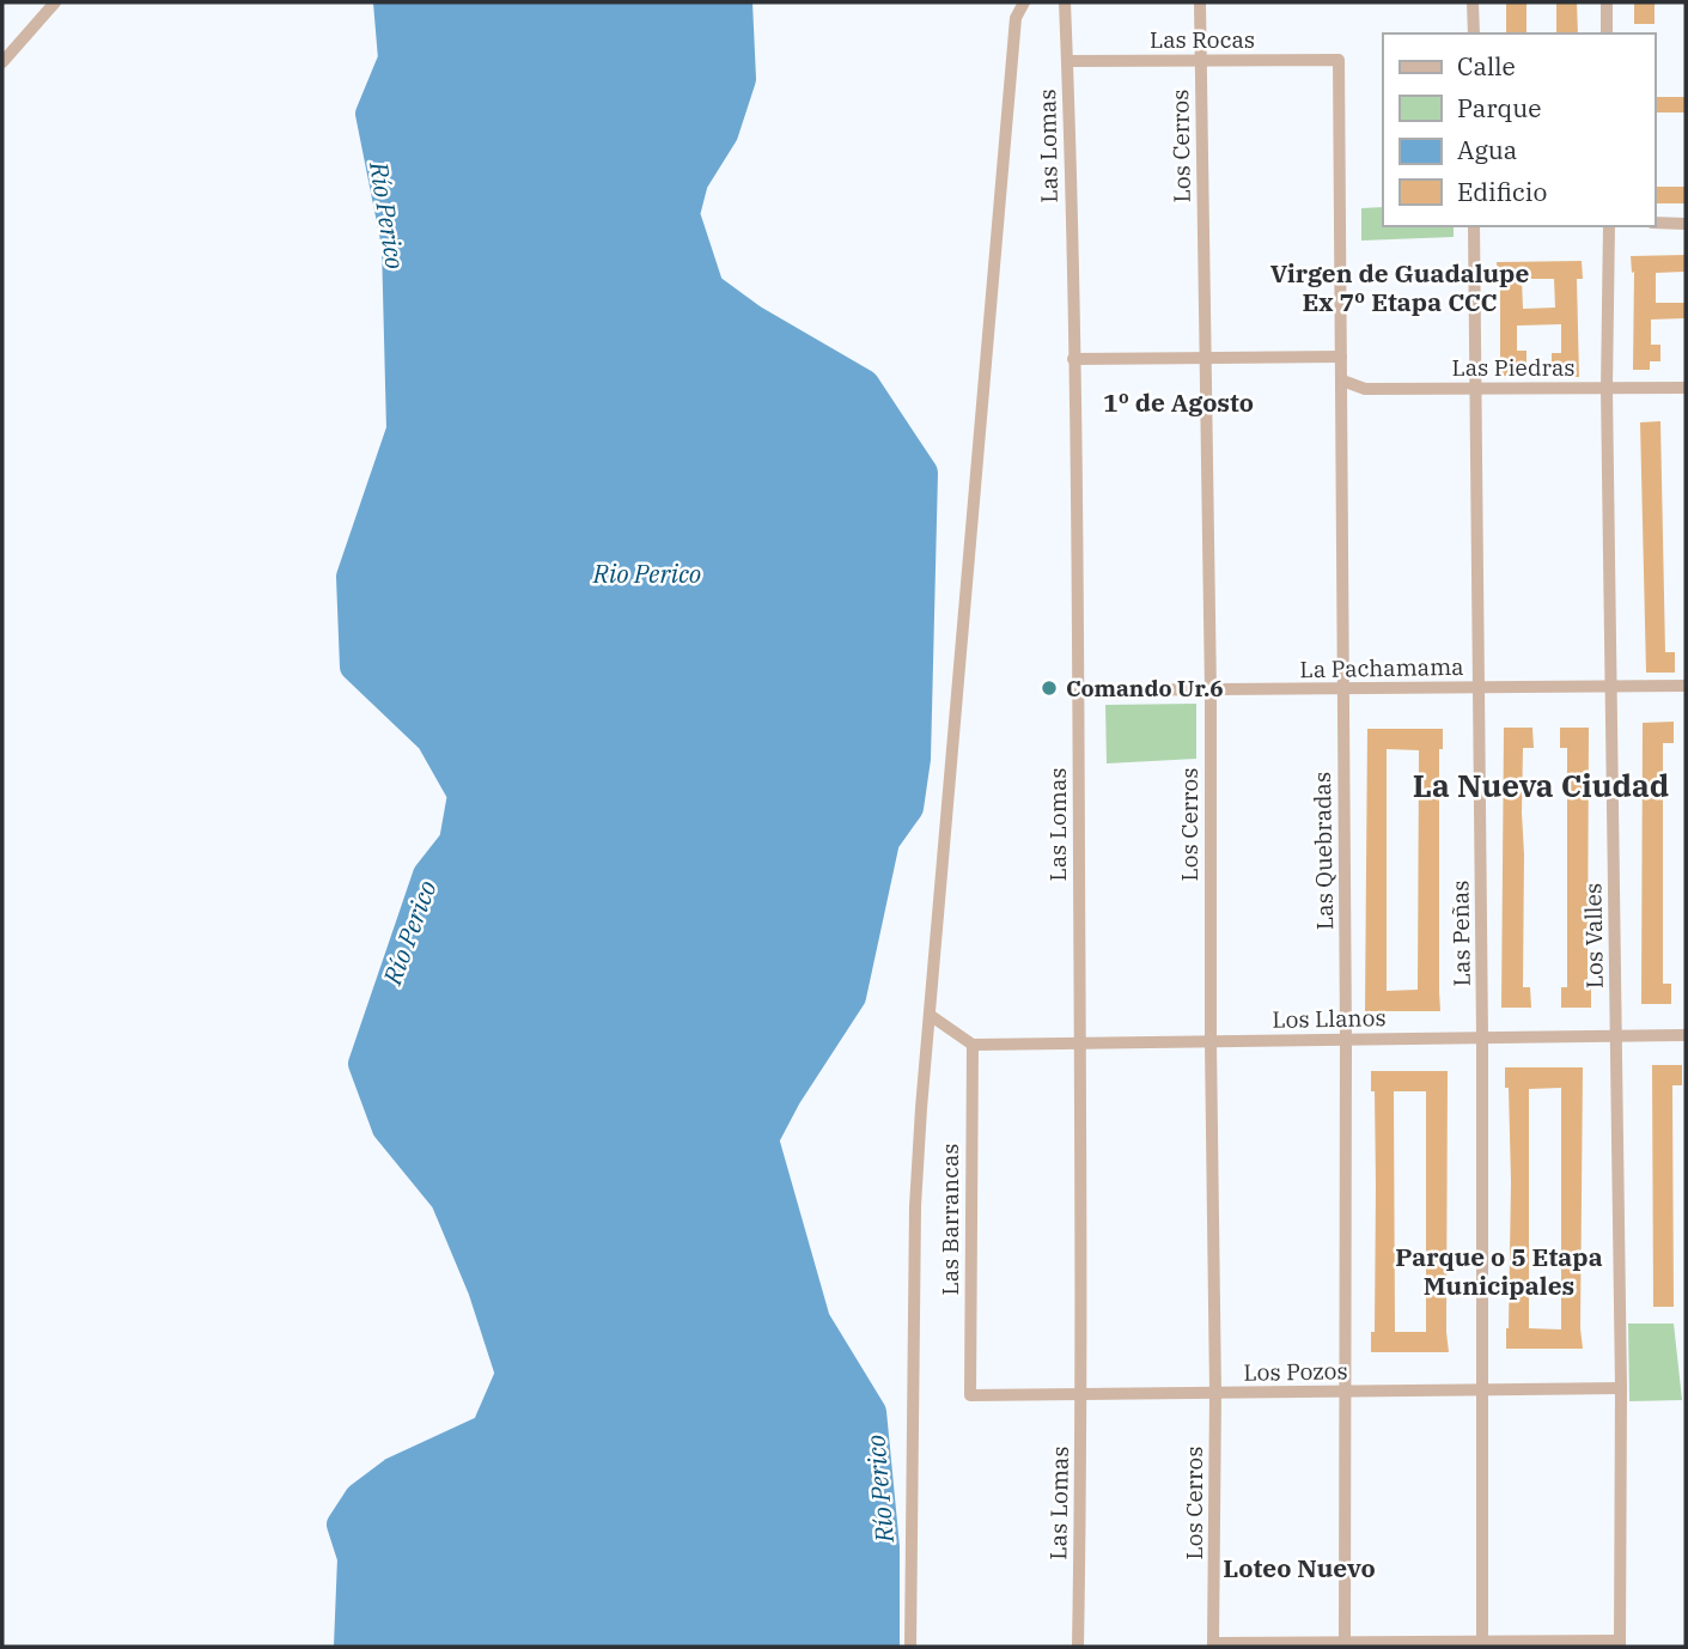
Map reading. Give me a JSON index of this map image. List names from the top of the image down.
{
  "streets": {
    "street": [
      "Las Rocas",
      "Las Lomas",
      "Los Cerros",
      "Las Piedras",
      "La Pachamama",
      "Las Quebradas",
      "Las Peñas",
      "Los Valles",
      "Los Llanos",
      "Las Barrancas",
      "Los Pozos"
    ]
  },
  "crossings": [
    ["Las Rocas", "Las Lomas"],
    ["Las Rocas", "Los Cerros"],
    ["Las Rocas", "Las Quebradas"],
    ["Las Lomas", "La Pachamama"],
    ["Las Lomas", "Los Llanos"],
    ["Las Lomas", "Los Pozos"],
    ["Los Cerros", "La Pachamama"],
    ["Los Cerros", "Los Llanos"],
    ["Los Cerros", "Los Pozos"],
    ["Las Piedras", "Las Quebradas"],
    ["Las Piedras", "Las Peñas"],
    ["Las Piedras", "Los Valles"],
    ["La Pachamama", "Las Quebradas"],
    ["La Pachamama", "Las Peñas"],
    ["La Pachamama", "Los Valles"],
    ["Las Quebradas", "Los Llanos"],
    ["Las Quebradas", "Los Pozos"],
    ["Las Peñas", "Los Llanos"],
    ["Las Peñas", "Los Pozos"],
    ["Los Valles", "Los Llanos"],
    ["Los Valles", "Los Pozos"],
    ["Los Llanos", "Las Barrancas"],
    ["Las Barrancas", "Los Pozos"]
  ],
  "districts": [
    "Virgen de Guadalupe Ex 7º Etapa CCC",
    "1º de Agosto",
    "La Nueva Ciudad",
    "Parque o 5 Etapa Municipales",
    "Loteo Nuevo"
  ],
  "water": ["Río Perico", "Rio Perico"],
  "places": ["Comando Ur.6"],
  "legend": [
    "Calle",
    "Parque",
    "Agua",
    "Edificio"
  ]
}
